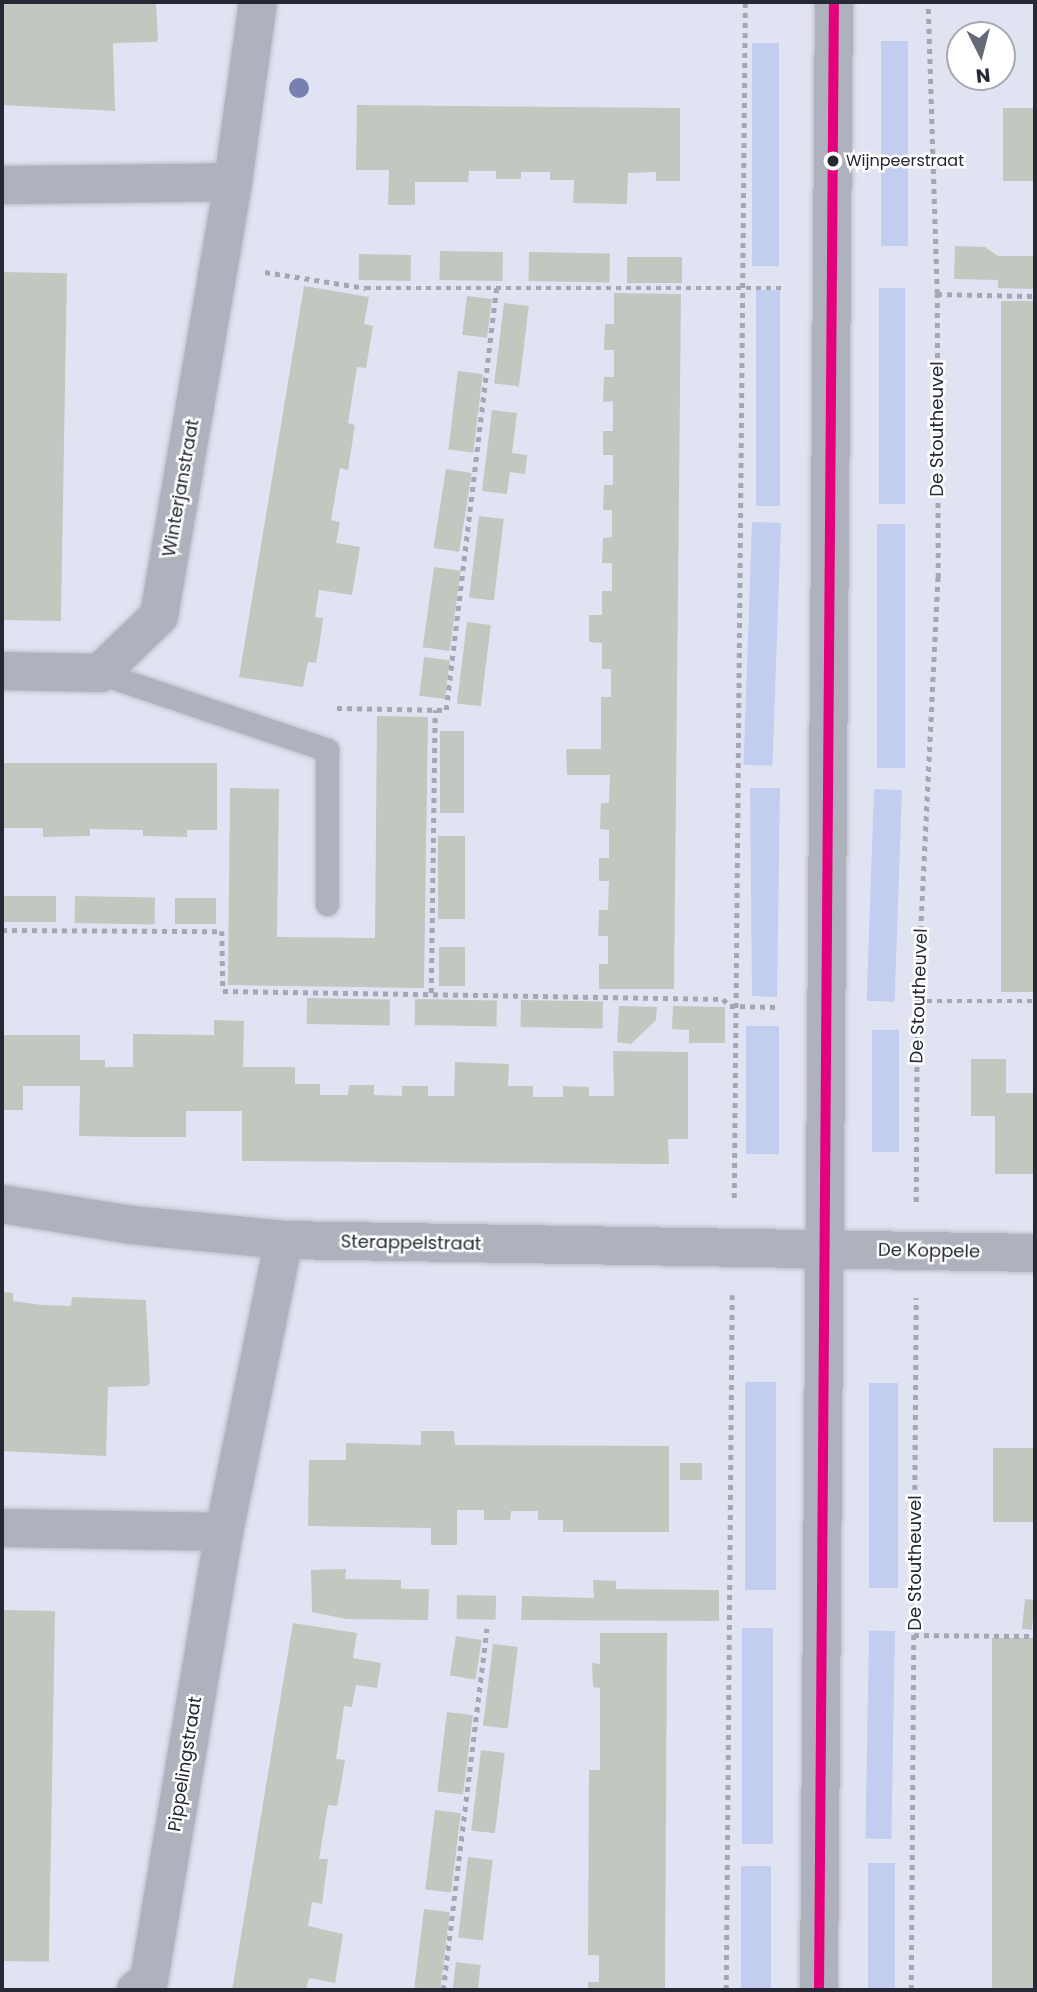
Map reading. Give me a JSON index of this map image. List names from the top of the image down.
{
  "streets": {
    "street": [
      "Winterjanstraat",
      "Sterappelstraat",
      "De Koppele",
      "Pippelingstraat"
    ],
    "path": ["De Stoutheuvel"]
  },
  "crossings": [
    ["De Stoutheuvel", "De Koppele"],
    ["Sterappelstraat", "De Koppele"],
    ["Sterappelstraat", "Pippelingstraat"]
  ],
  "places": ["Wijnpeerstraat"],
  "north": "bottom"
}
